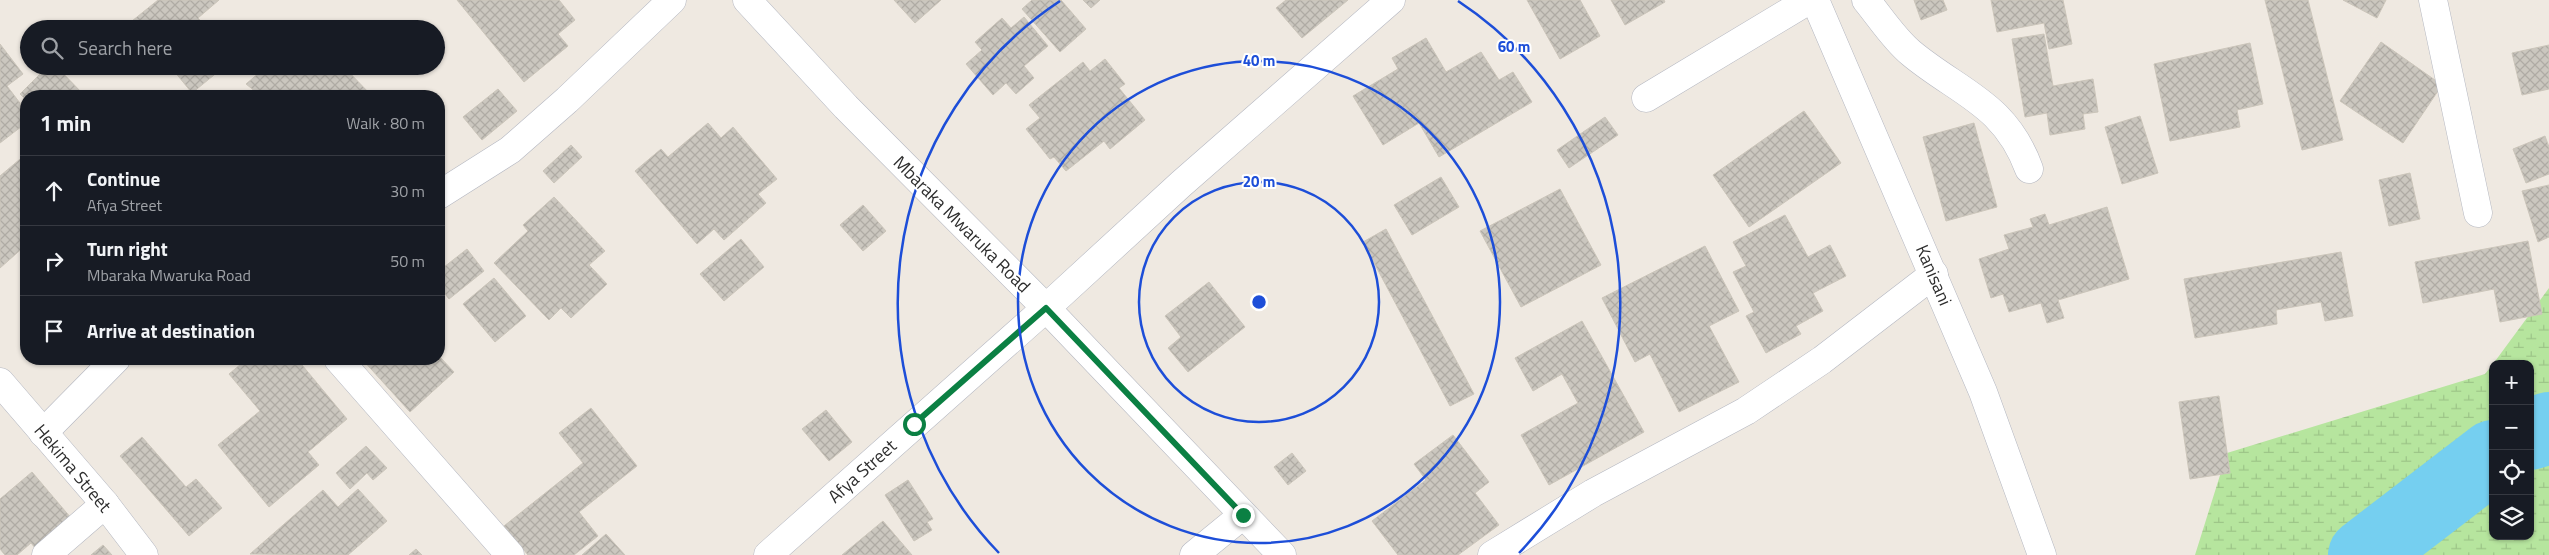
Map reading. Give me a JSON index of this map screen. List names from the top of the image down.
{
  "streets": {
    "street": [
      "Mbaraka Mwaruka Road",
      "Kanisani",
      "Hekima Street",
      "Afya Street"
    ]
  },
  "crossings": [
    ["Mbaraka Mwaruka Road", "Afya Street"]
  ],
  "page": {
    "search": "Search here",
    "heading": ["1 min", "Walk · 80 m"],
    "list": [
      ["Continue", "Afya Street", "30 m"],
      ["Turn right", "Mbaraka Mwaruka Road", "50 m"],
      "Arrive at destination"
    ],
    "map_buttons": ["+", "−"]
  },
  "rings": ["60 m", "40 m", "20 m"]
}
